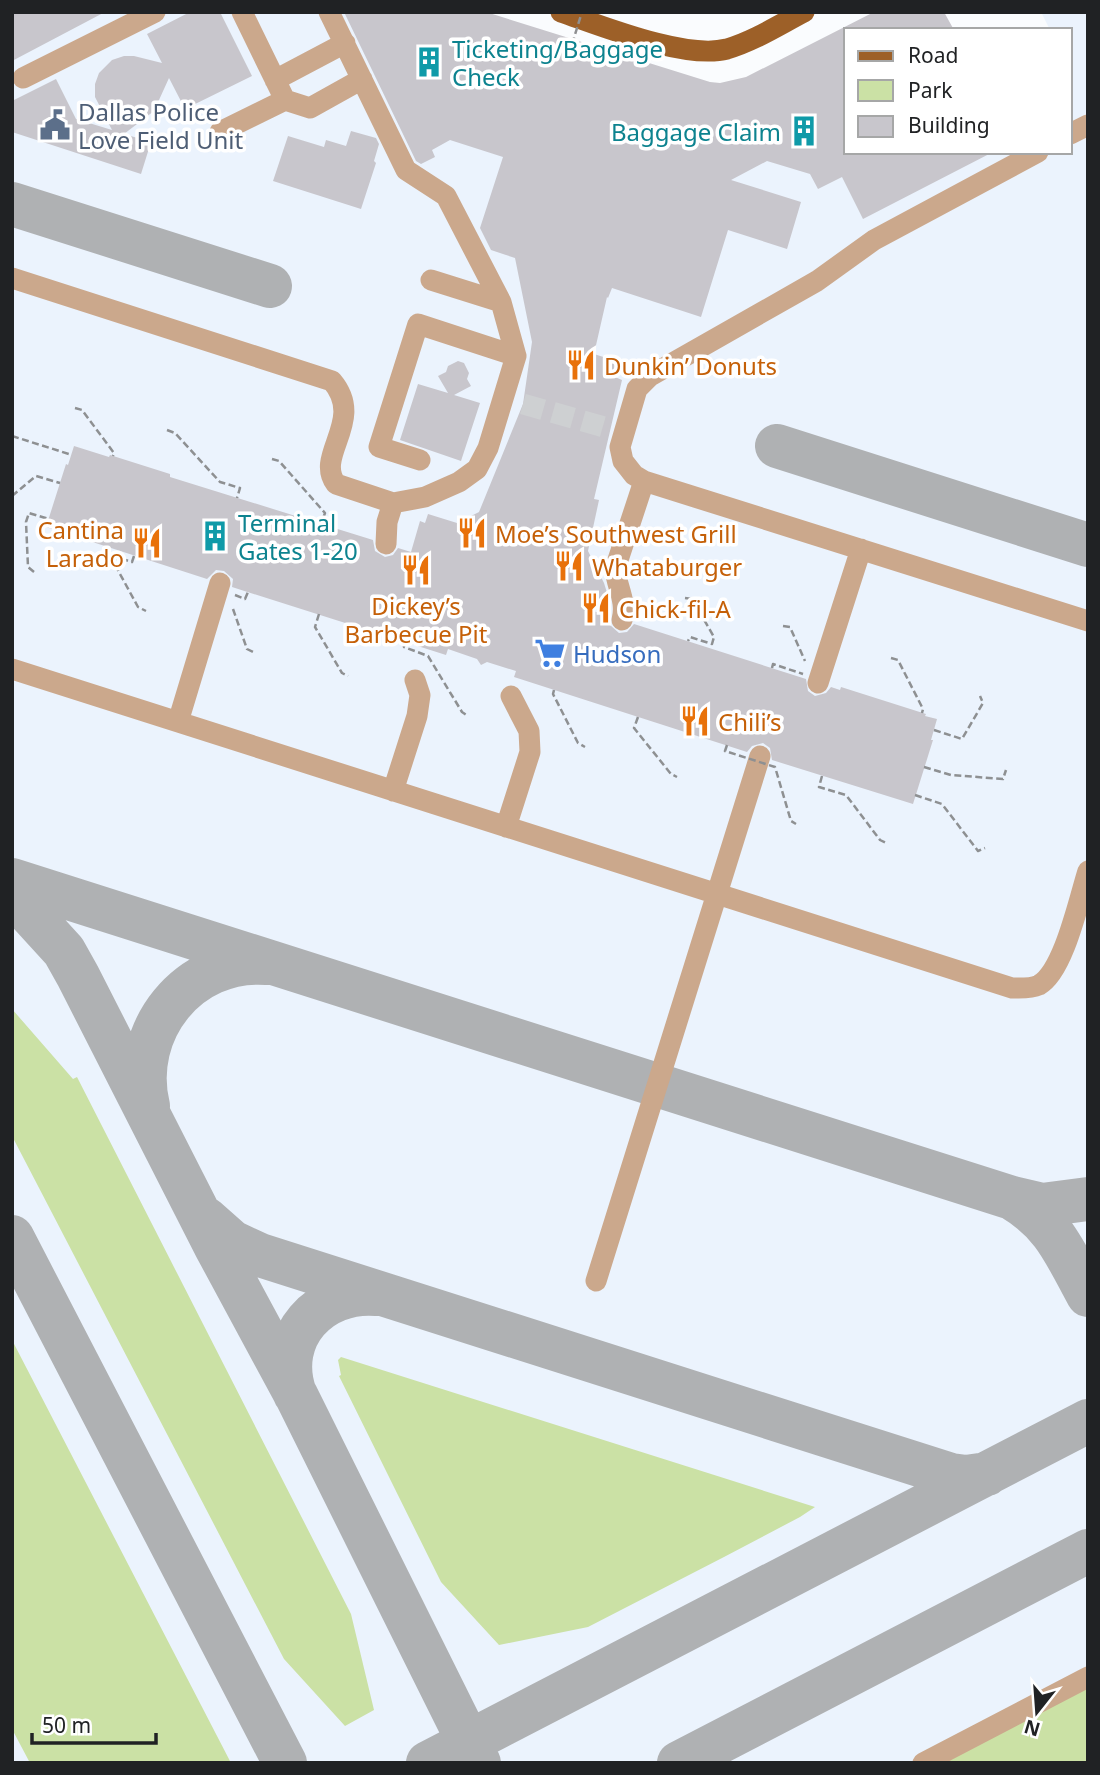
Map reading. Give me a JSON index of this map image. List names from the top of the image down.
{
  "places": {
    "building": ["Ticketing/Baggage Check", "Baggage Claim", "Terminal Gates 1-20"],
    "public building": ["Dallas Police Love Field Unit"],
    "restaurant": [
      "Dunkin’ Donuts",
      "Moe’s Southwest Grill",
      "Cantina Larado",
      "Whataburger",
      "Dickey’s Barbecue Pit",
      "Chick-fil-A",
      "Chili’s"
    ],
    "supermarket": ["Hudson"]
  },
  "legend": ["Road", "Park", "Building"],
  "scale_bar": "50 m",
  "north": "bottom"
}
